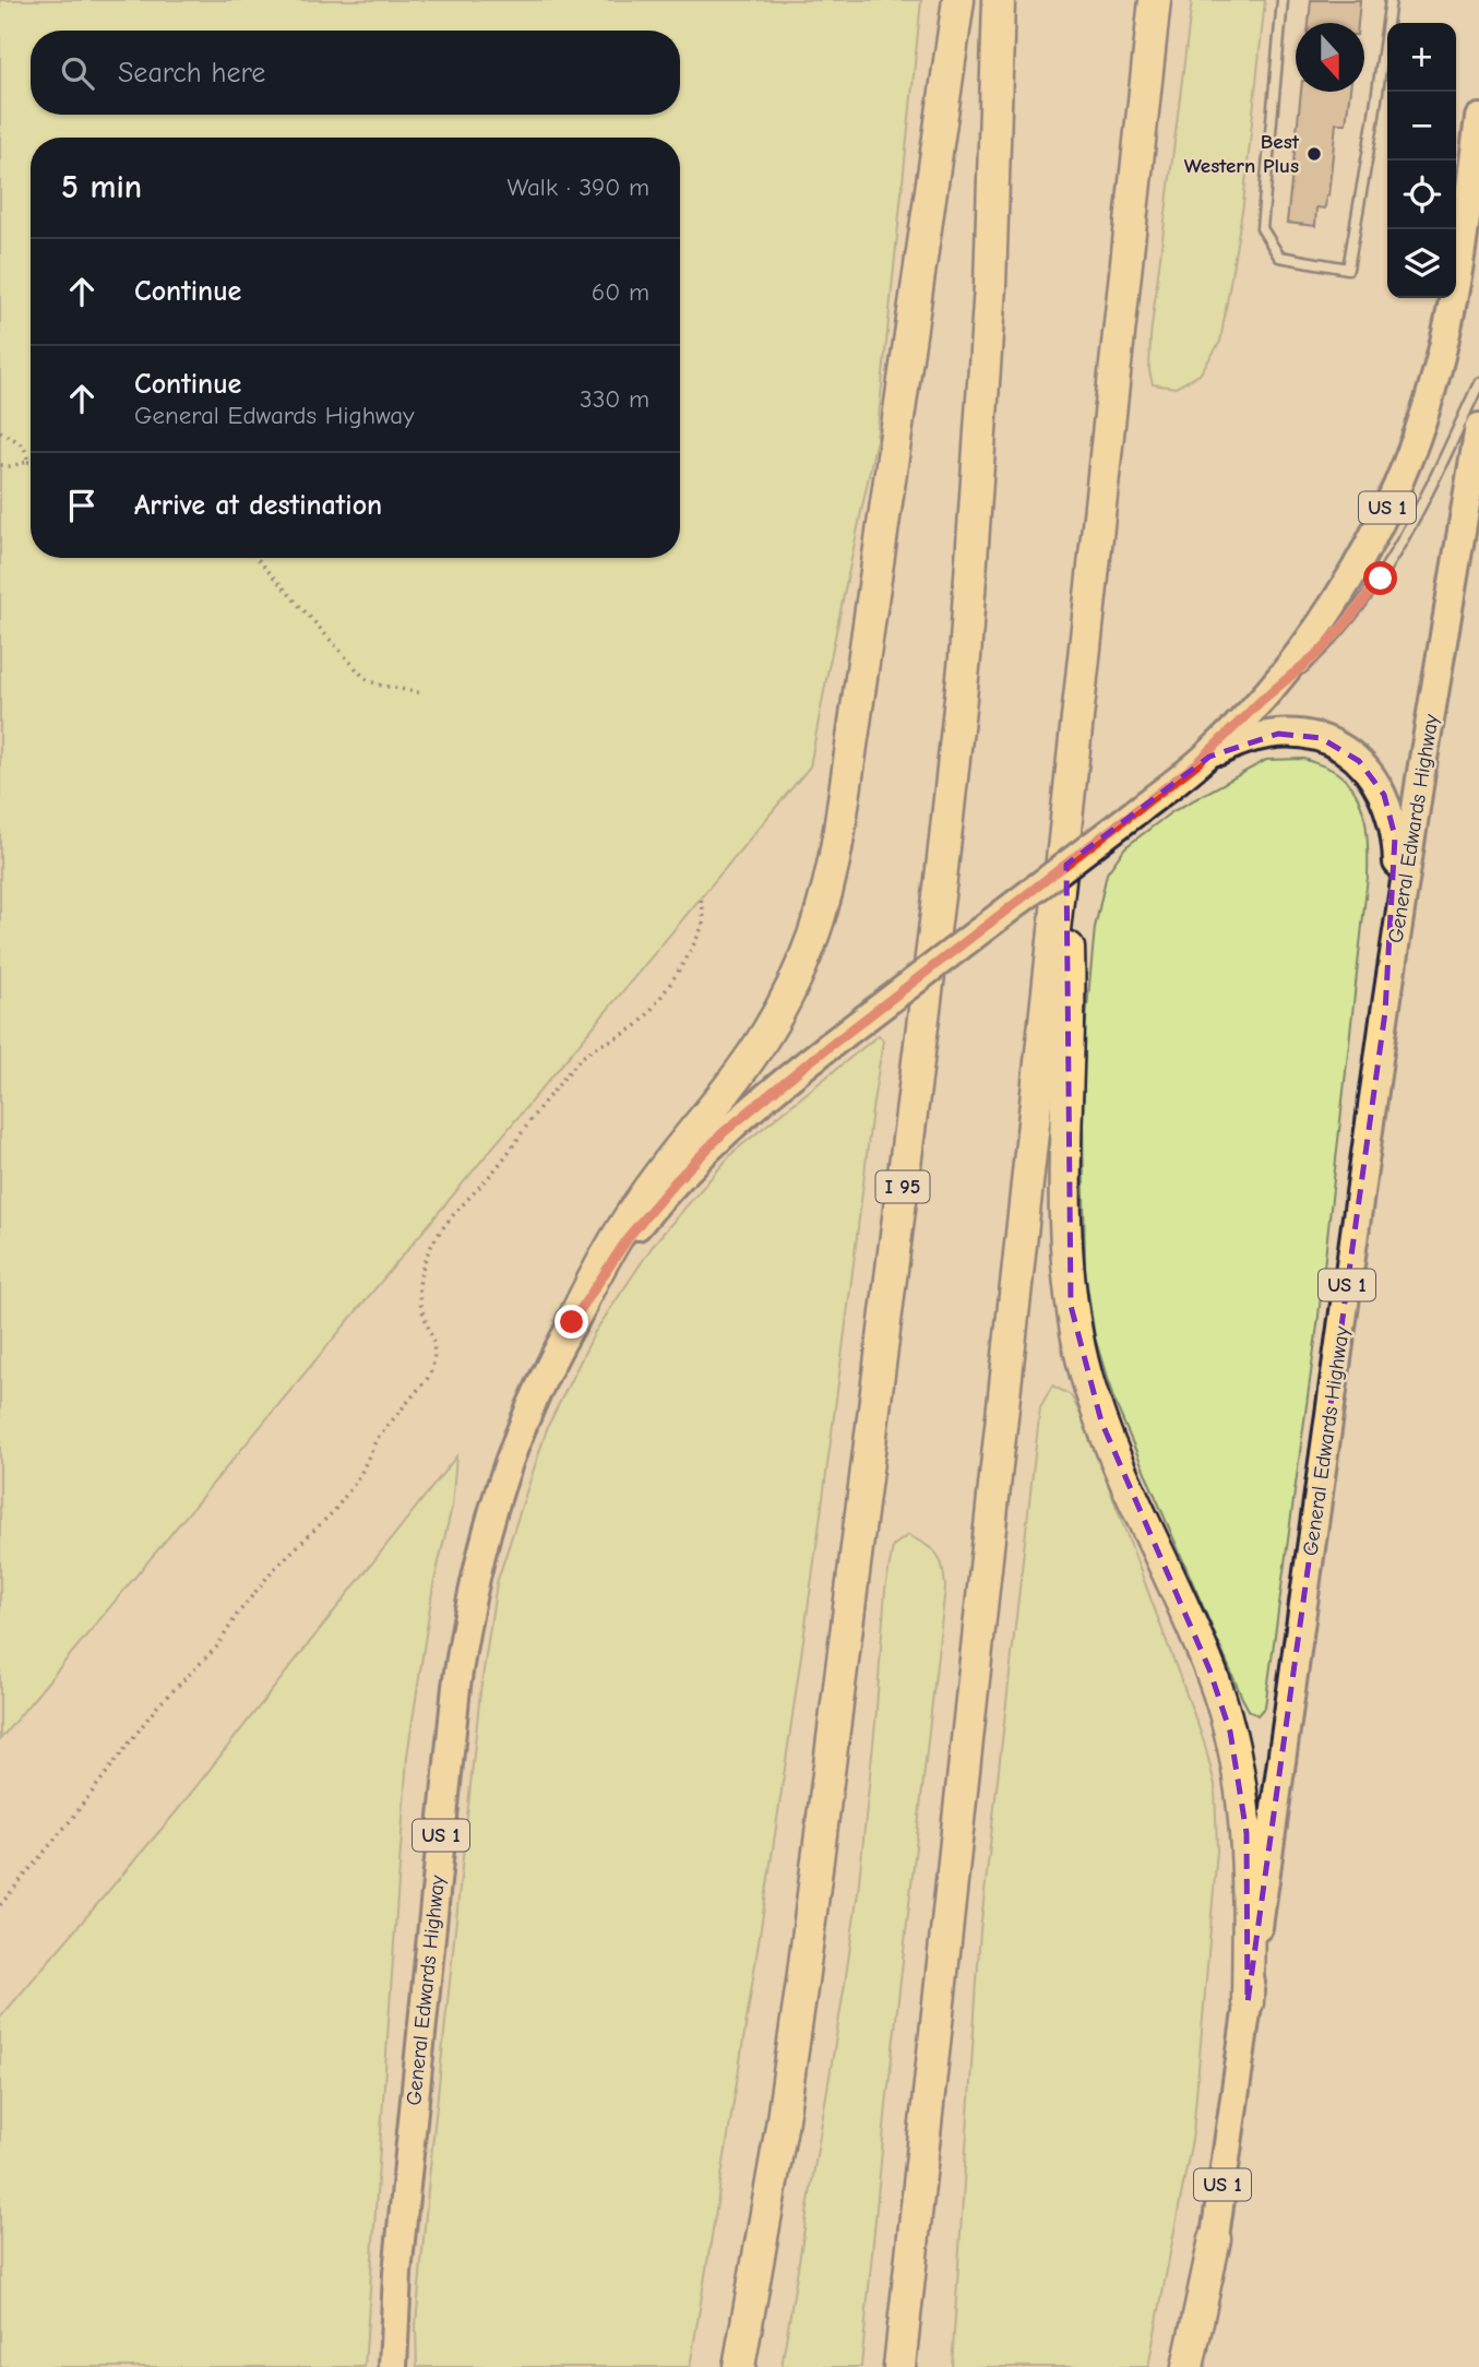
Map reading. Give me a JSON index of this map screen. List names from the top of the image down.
{
  "streets": {
    "highway": ["I 95"],
    "main road": ["US 1", "General Edwards Highway"]
  },
  "places": ["Best Western Plus"],
  "north": "bottom",
  "page": {
    "map_buttons": ["+", "−"],
    "search": "Search here",
    "heading": ["5 min", "Walk · 390 m"],
    "list": [
      ["Continue", "60 m"],
      ["Continue", "General Edwards Highway", "330 m"],
      "Arrive at destination"
    ]
  }
}
